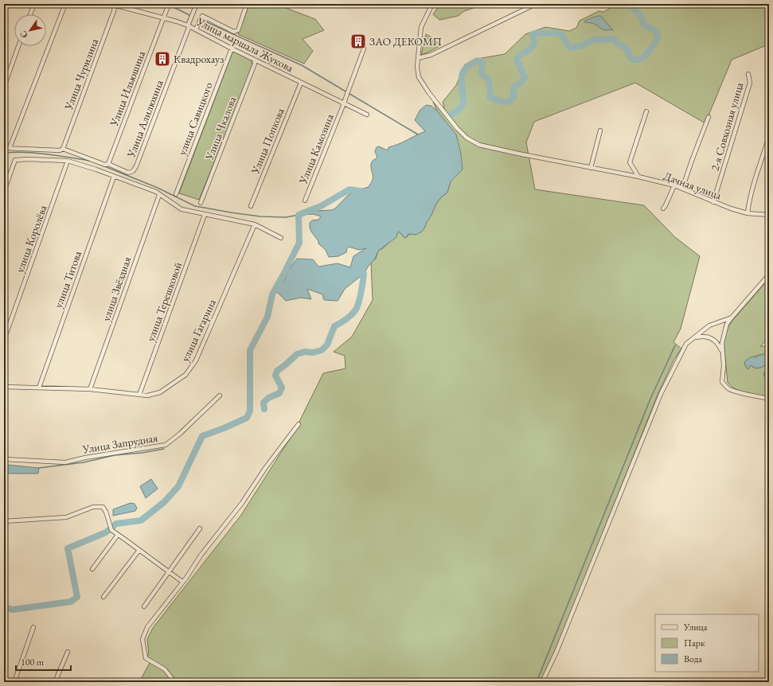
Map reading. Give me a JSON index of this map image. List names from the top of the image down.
{
  "streets": {
    "street": [
      "Улица маршала Жукова",
      "Улица Чурилина",
      "Улица Ильюшина",
      "Улица Алилюхина",
      "улица Савицкого",
      "2-я Совхозная улица",
      "Улица Чкалова",
      "Улица Попкова",
      "Улица Камозина",
      "Дачная улица",
      "улица Королёва",
      "улица Титова",
      "улица Звёздная",
      "улица Терешковой",
      "улица Гагарина",
      "Улица Запрудная"
    ]
  },
  "crossings": [
    ["Улица маршала Жукова", "Улица Чурилина"],
    ["Улица маршала Жукова", "Улица Ильюшина"],
    ["Улица маршала Жукова", "Улица Алилюхина"],
    ["Улица маршала Жукова", "улица Савицкого"],
    ["Улица маршала Жукова", "Улица Чкалова"],
    ["Улица маршала Жукова", "Улица Попкова"],
    ["Улица маршала Жукова", "Улица Камозина"],
    ["Улица Ильюшина", "Улица Алилюхина"],
    ["2-я Совхозная улица", "Дачная улица"],
    ["улица Титова", "улица Гагарина"],
    ["улица Звёздная", "улица Гагарина"],
    ["улица Терешковой", "улица Гагарина"]
  ],
  "places": {
    "building": ["ЗАО ДЕКОМП", "Квадрохауз"]
  },
  "legend": ["Улица", "Парк", "Вода"],
  "scale_bar": "100 m",
  "north": "bottom left"
}
